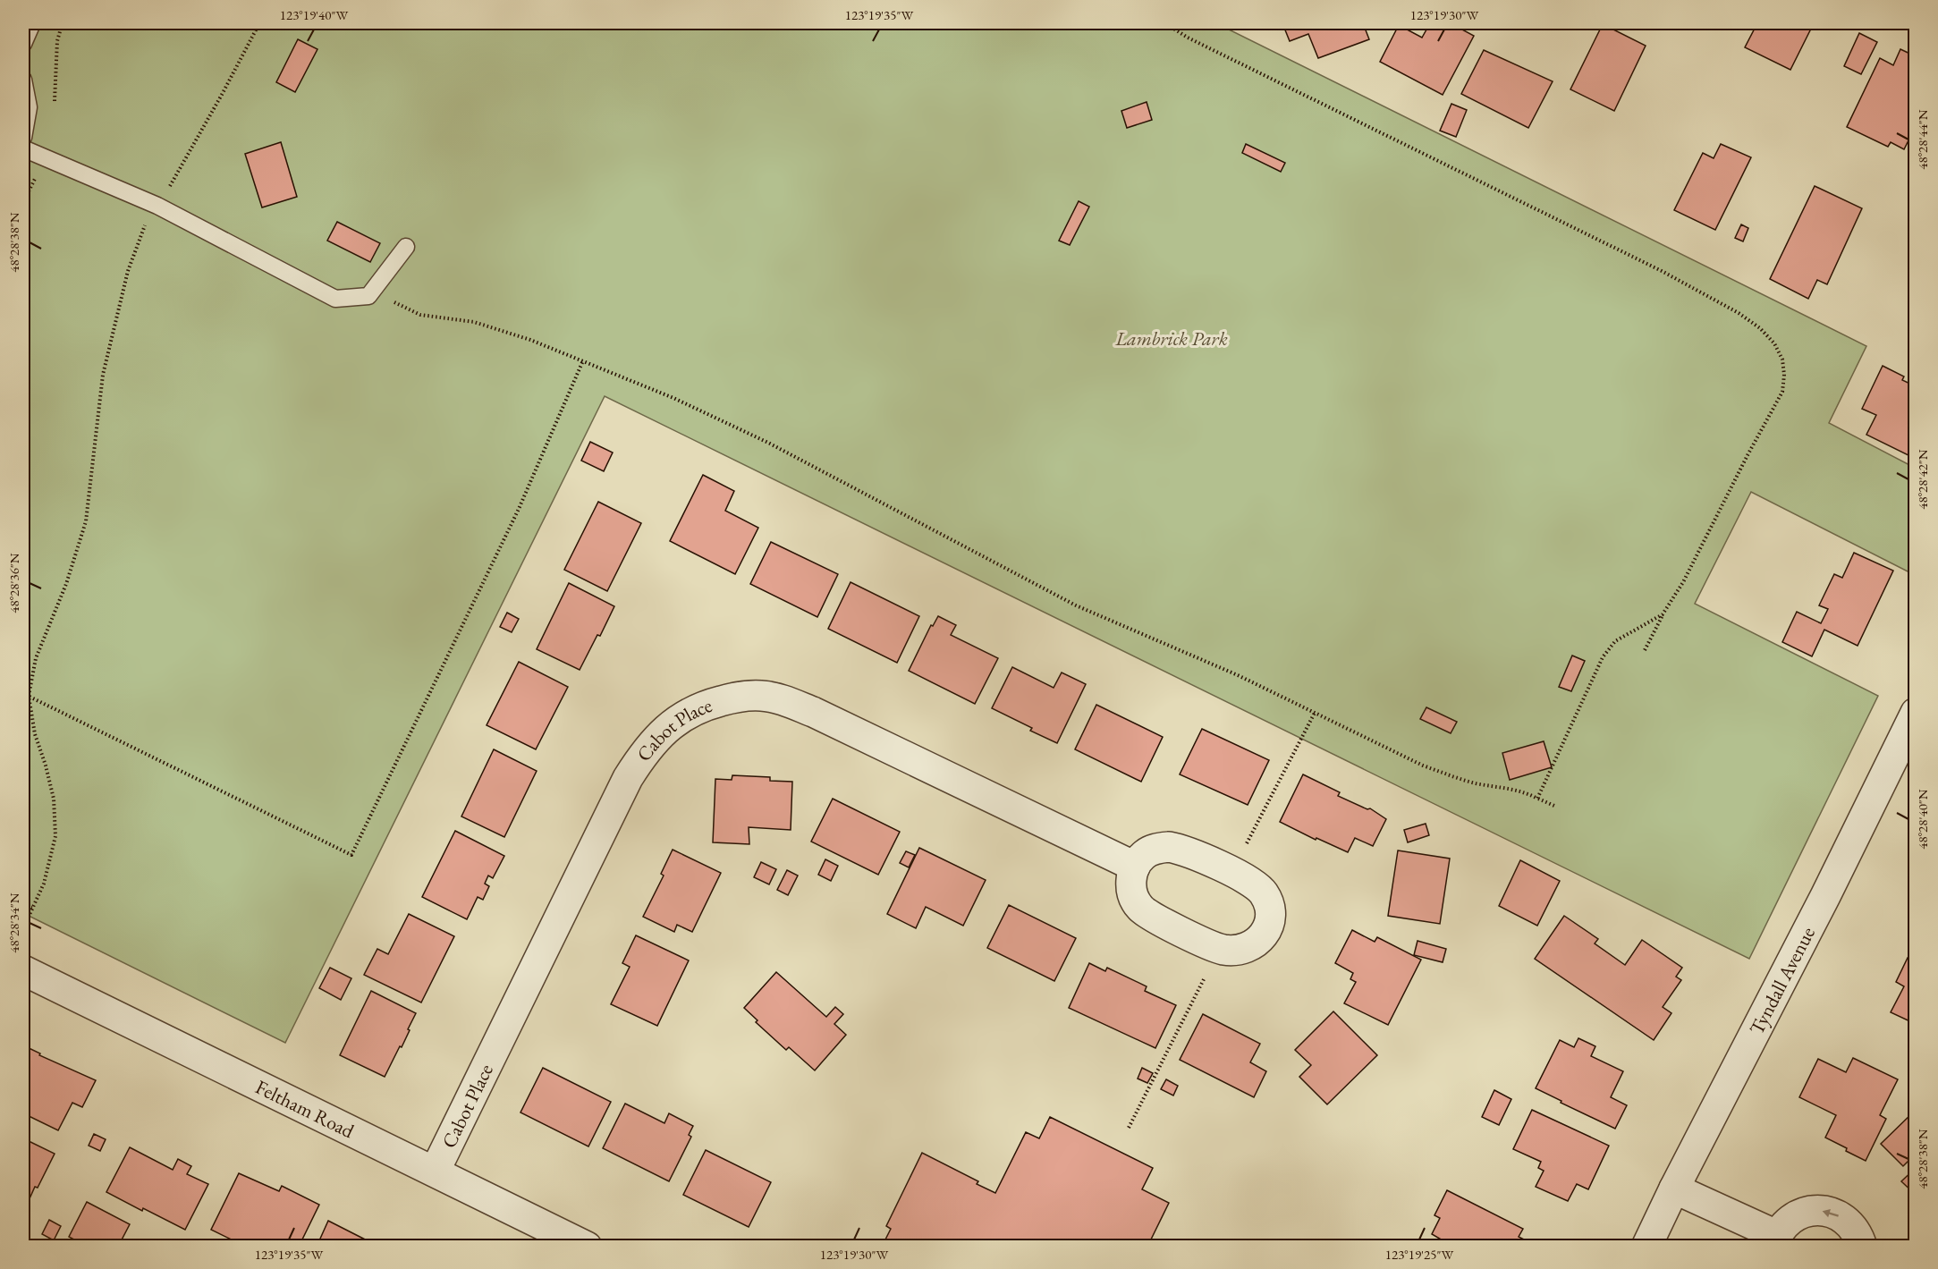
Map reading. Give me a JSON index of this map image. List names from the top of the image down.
{
  "streets": {
    "street": ["Cabot Place", "Tyndall Avenue", "Feltham Road"]
  },
  "crossings": [
    ["Cabot Place", "Feltham Road"]
  ],
  "parks": ["Lambrick Park"],
  "coordinates": [
    "123°19'40\"W",
    "123°19'35\"W",
    "123°19'30\"W",
    "48°28'44\"N",
    "48°28'38\"N",
    "48°28'42\"N",
    "48°28'36\"N",
    "48°28'40\"N",
    "48°28'34\"N",
    "123°19'25\"W"
  ]
}
